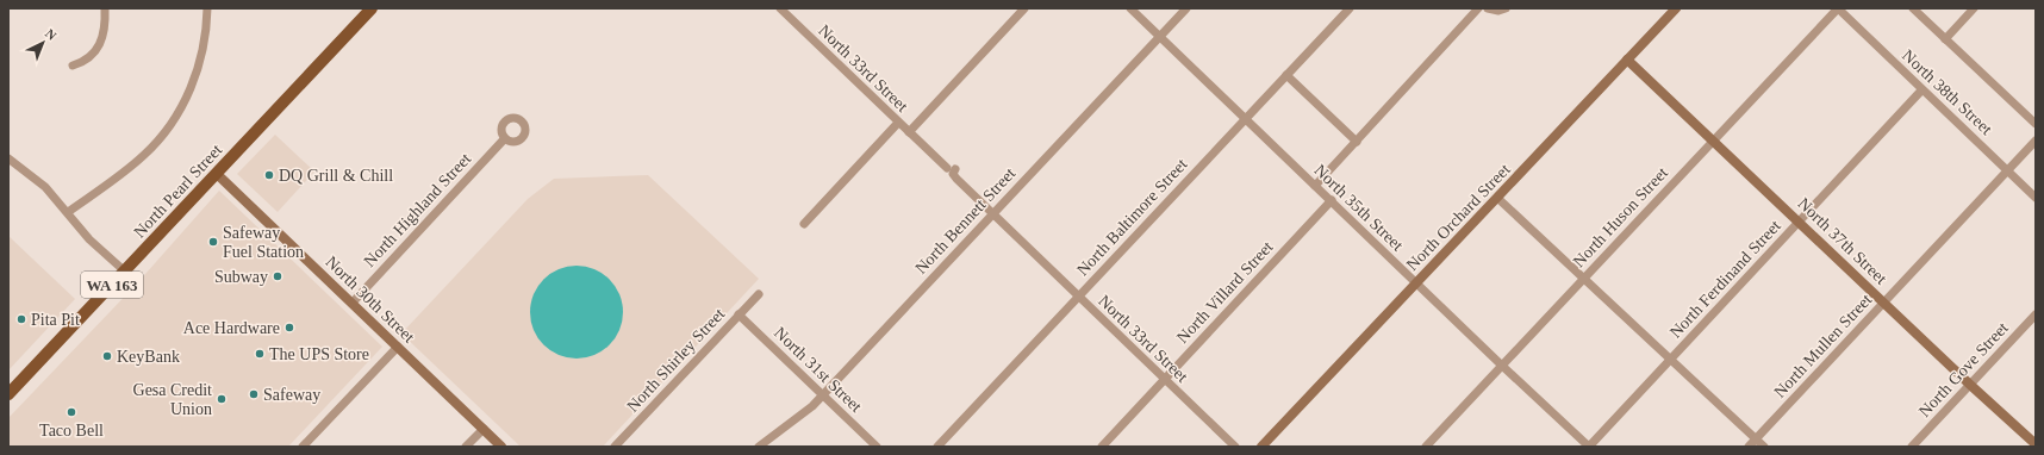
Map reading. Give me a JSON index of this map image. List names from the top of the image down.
{
  "streets": {
    "main road": ["North Pearl Street", "WA 163"],
    "street": [
      "North 33rd Street",
      "North 38th Street",
      "North 35th Street",
      "North Highland Street",
      "North Baltimore Street",
      "North Orchard Street",
      "North Huson Street",
      "North Bennett Street",
      "North 37th Street",
      "North Ferdinand Street",
      "North Villard Street",
      "North 30th Street",
      "North Mullen Street",
      "North Shirley Street",
      "North 31st Street",
      "North Gove Street"
    ]
  },
  "crossings": [
    ["North 33rd Street", "North Baltimore Street"],
    ["North 33rd Street", "North Bennett Street"],
    ["North 33rd Street", "North Villard Street"],
    ["North 38th Street", "North Huson Street"],
    ["North 38th Street", "North Ferdinand Street"],
    ["North 38th Street", "North Mullen Street"],
    ["North Pearl Street", "North 30th Street"],
    ["North 35th Street", "North Baltimore Street"],
    ["North 35th Street", "North Orchard Street"],
    ["North 35th Street", "North Huson Street"],
    ["North 35th Street", "North Bennett Street"],
    ["North 35th Street", "North Ferdinand Street"],
    ["North 35th Street", "North Villard Street"],
    ["North Highland Street", "North 30th Street"],
    ["North Orchard Street", "North 37th Street"],
    ["North Huson Street", "North 37th Street"],
    ["North Bennett Street", "North 31st Street"],
    ["North 37th Street", "North Ferdinand Street"],
    ["North 37th Street", "North Mullen Street"],
    ["North 37th Street", "North Gove Street"],
    ["North Shirley Street", "North 31st Street"]
  ],
  "places": [
    "DQ Grill & Chill",
    "Safeway Fuel Station",
    "Subway",
    "Pita Pit",
    "Ace Hardware",
    "The UPS Store",
    "KeyBank",
    "Safeway",
    "Gesa Credit Union",
    "Taco Bell"
  ],
  "north": "top right"
}
